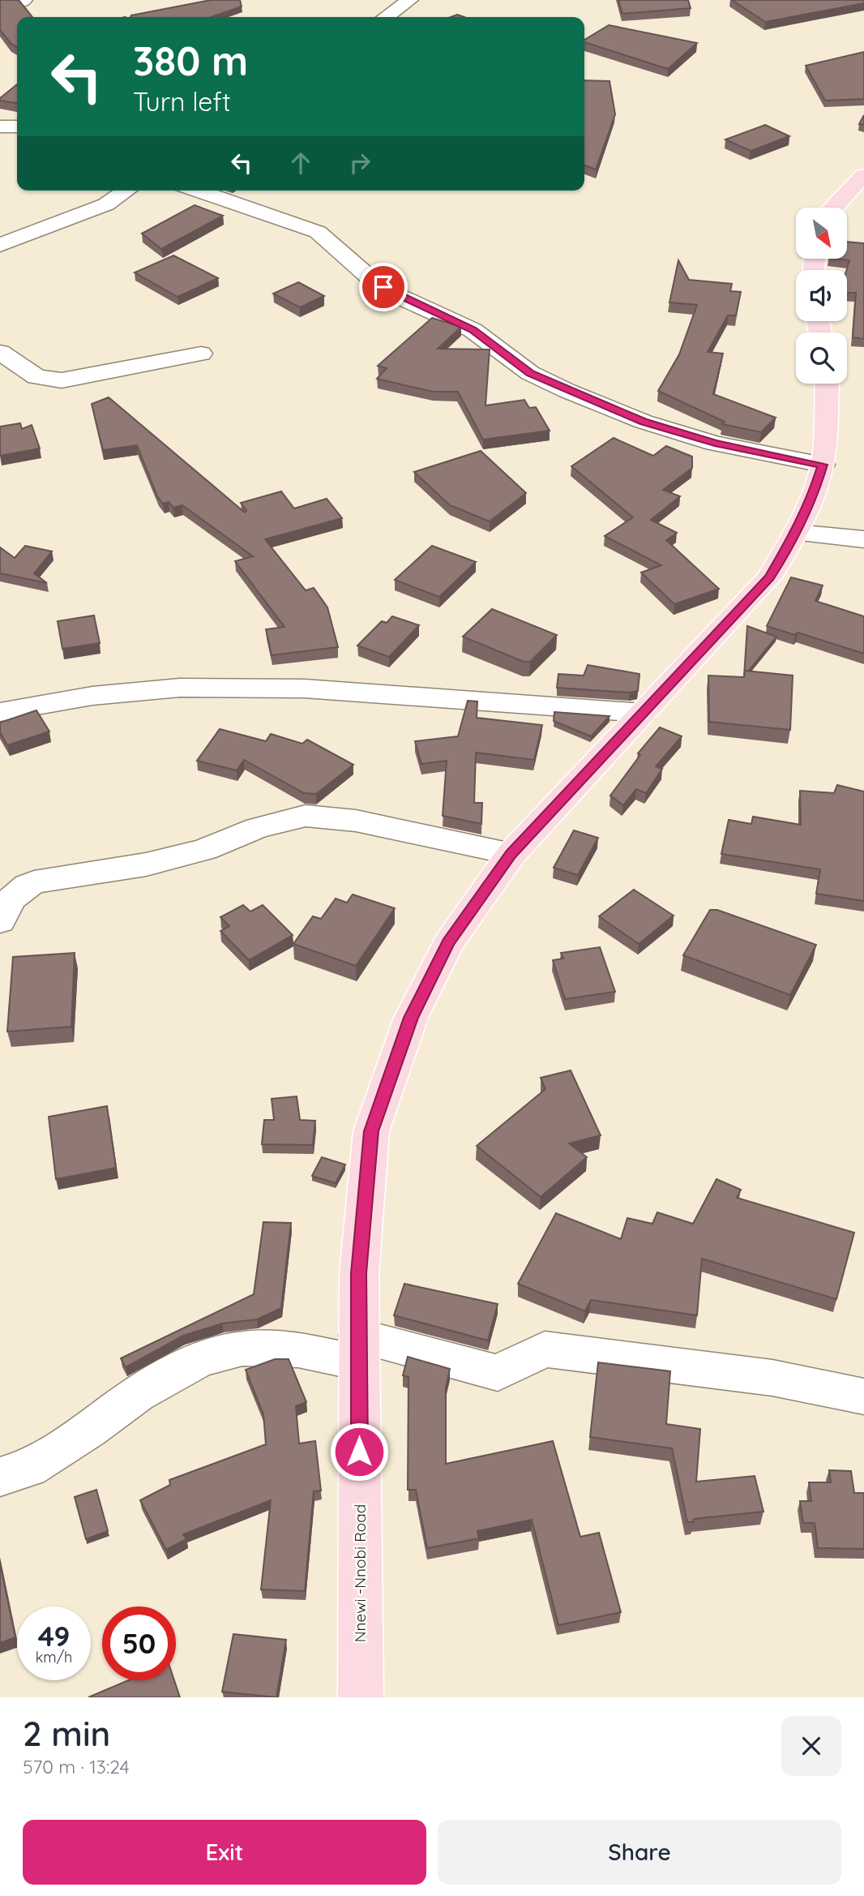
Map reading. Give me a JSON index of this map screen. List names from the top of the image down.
{
  "streets": {
    "main road": ["Nnewi -Nnobi Road"]
  },
  "north": "bottom right",
  "page": {
    "turn": ["380 m", "Turn left"],
    "speed": "49 km/h",
    "limit": "50",
    "heading": ["2 min", "570 m · 13:24"],
    "buttons": ["Exit", "Share"]
  }
}
